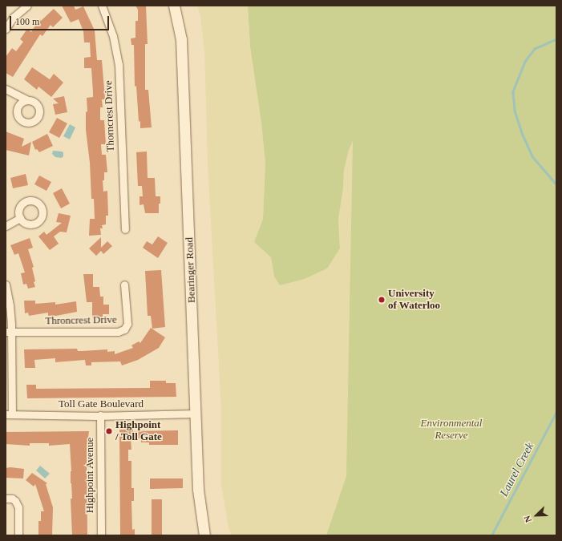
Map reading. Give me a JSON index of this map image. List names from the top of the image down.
{
  "streets": {
    "street": [
      "Thorncrest Drive",
      "Bearinger Road",
      "Throncrest Drive",
      "Toll Gate Boulevard",
      "Highpoint Avenue"
    ]
  },
  "crossings": [
    ["Bearinger Road", "Toll Gate Boulevard"],
    ["Toll Gate Boulevard", "Highpoint Avenue"]
  ],
  "water": ["Laurel Creek"],
  "parks": ["Environmental Reserve"],
  "places": ["University of Waterloo", "Highpoint / Toll Gate"],
  "scale_bar": "100 m",
  "north": "bottom left"
}
